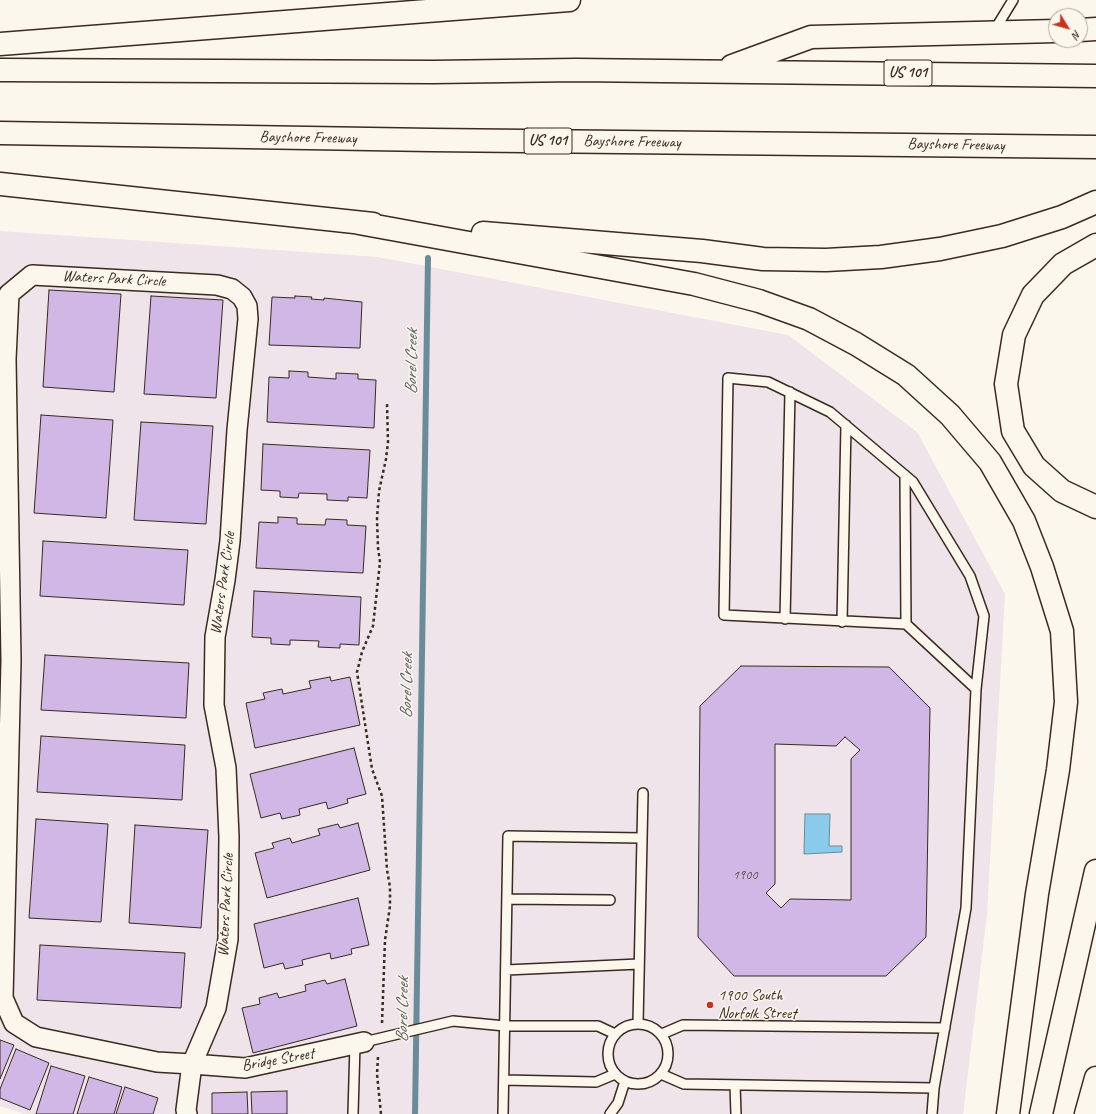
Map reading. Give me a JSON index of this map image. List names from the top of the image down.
{
  "streets": {
    "highway": ["US 101", "Bayshore Freeway"],
    "street": ["Waters Park Circle", "Bridge Street"]
  },
  "crossings": [
    ["Waters Park Circle", "Bridge Street"]
  ],
  "water": ["Borel Creek"],
  "places": ["1900 South Norfolk Street"],
  "house_numbers": ["1900"],
  "north": "bottom right"
}
